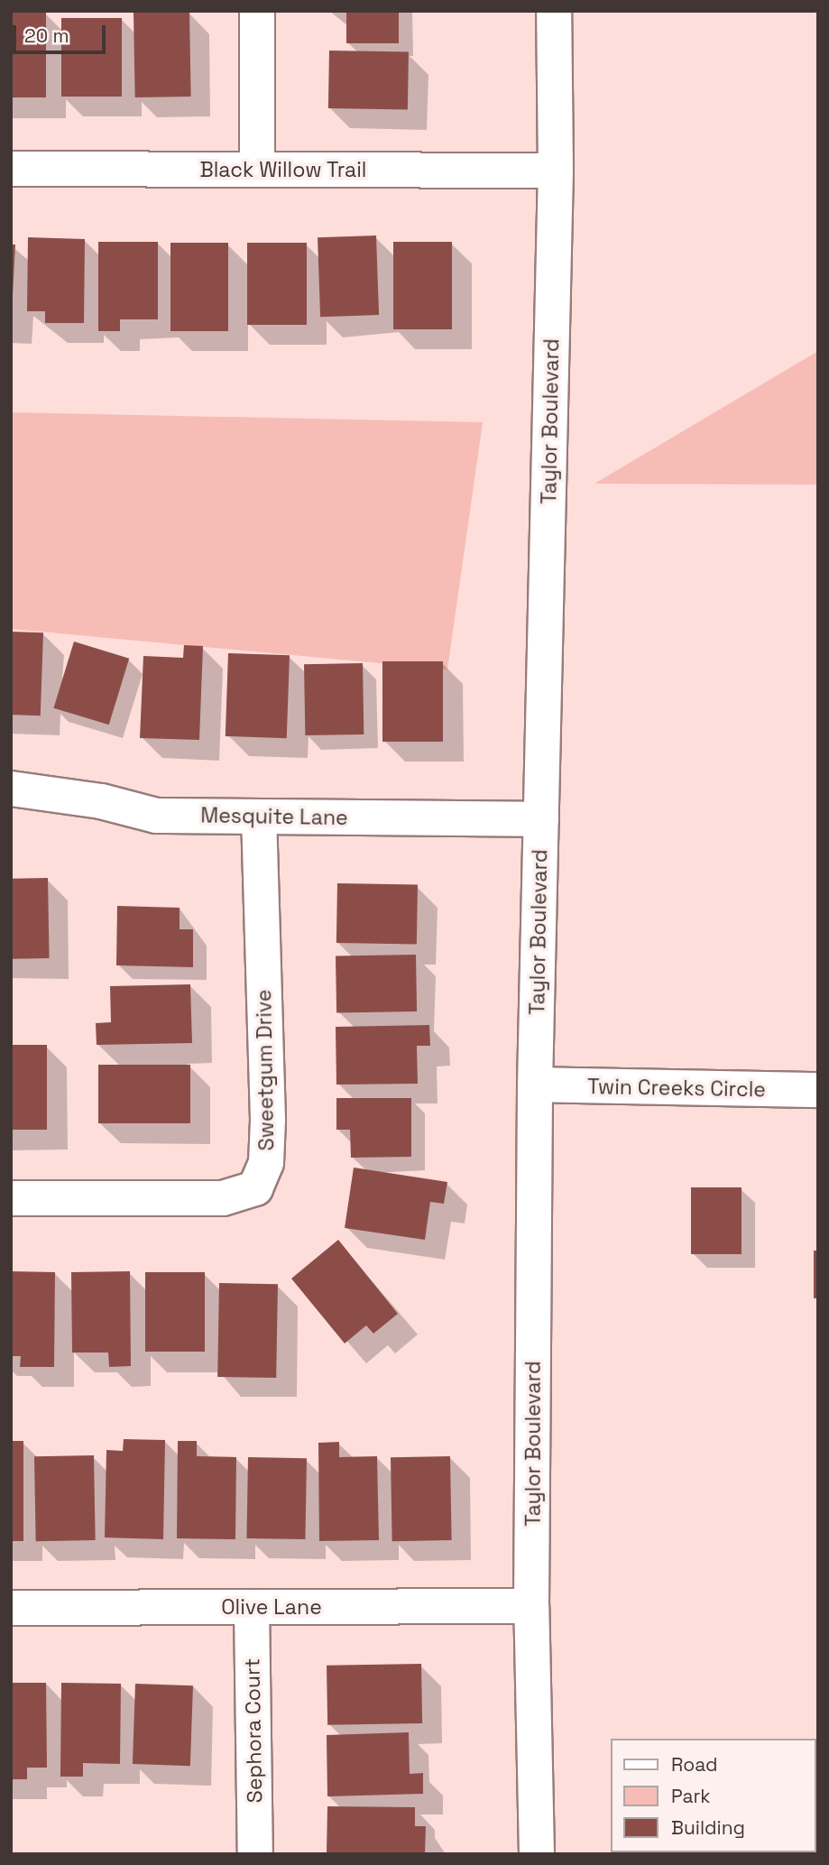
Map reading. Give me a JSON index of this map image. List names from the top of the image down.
{
  "streets": {
    "street": [
      "Black Willow Trail",
      "Taylor Boulevard",
      "Mesquite Lane",
      "Sweetgum Drive",
      "Twin Creeks Circle",
      "Olive Lane",
      "Sephora Court"
    ]
  },
  "crossings": [
    ["Black Willow Trail", "Taylor Boulevard"],
    ["Taylor Boulevard", "Mesquite Lane"],
    ["Taylor Boulevard", "Twin Creeks Circle"],
    ["Taylor Boulevard", "Olive Lane"],
    ["Mesquite Lane", "Sweetgum Drive"],
    ["Olive Lane", "Sephora Court"]
  ],
  "legend": ["Road", "Park", "Building"],
  "scale_bar": "20 m"
}
